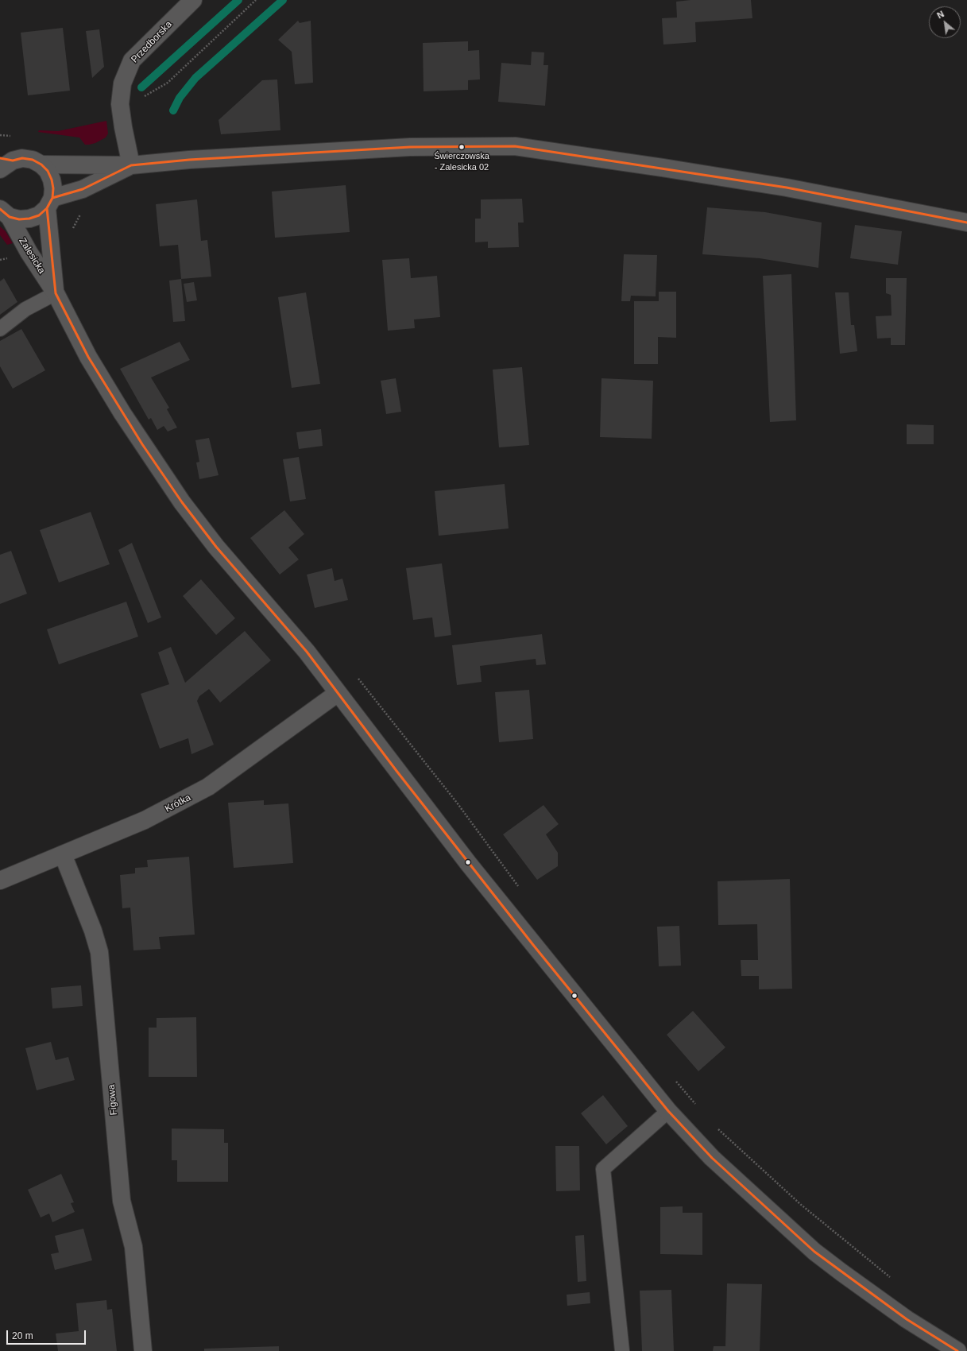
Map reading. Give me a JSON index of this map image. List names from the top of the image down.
{
  "streets": {
    "street": [
      "Przedborska",
      "Zalesicka",
      "Krótka",
      "Figowa"
    ]
  },
  "crossings": [
    ["Zalesicka", "Krótka"],
    ["Krótka", "Figowa"]
  ],
  "places": ["Świerczowska - Zalesicka 02"],
  "scale_bar": "20 m",
  "north": "top left"
}
